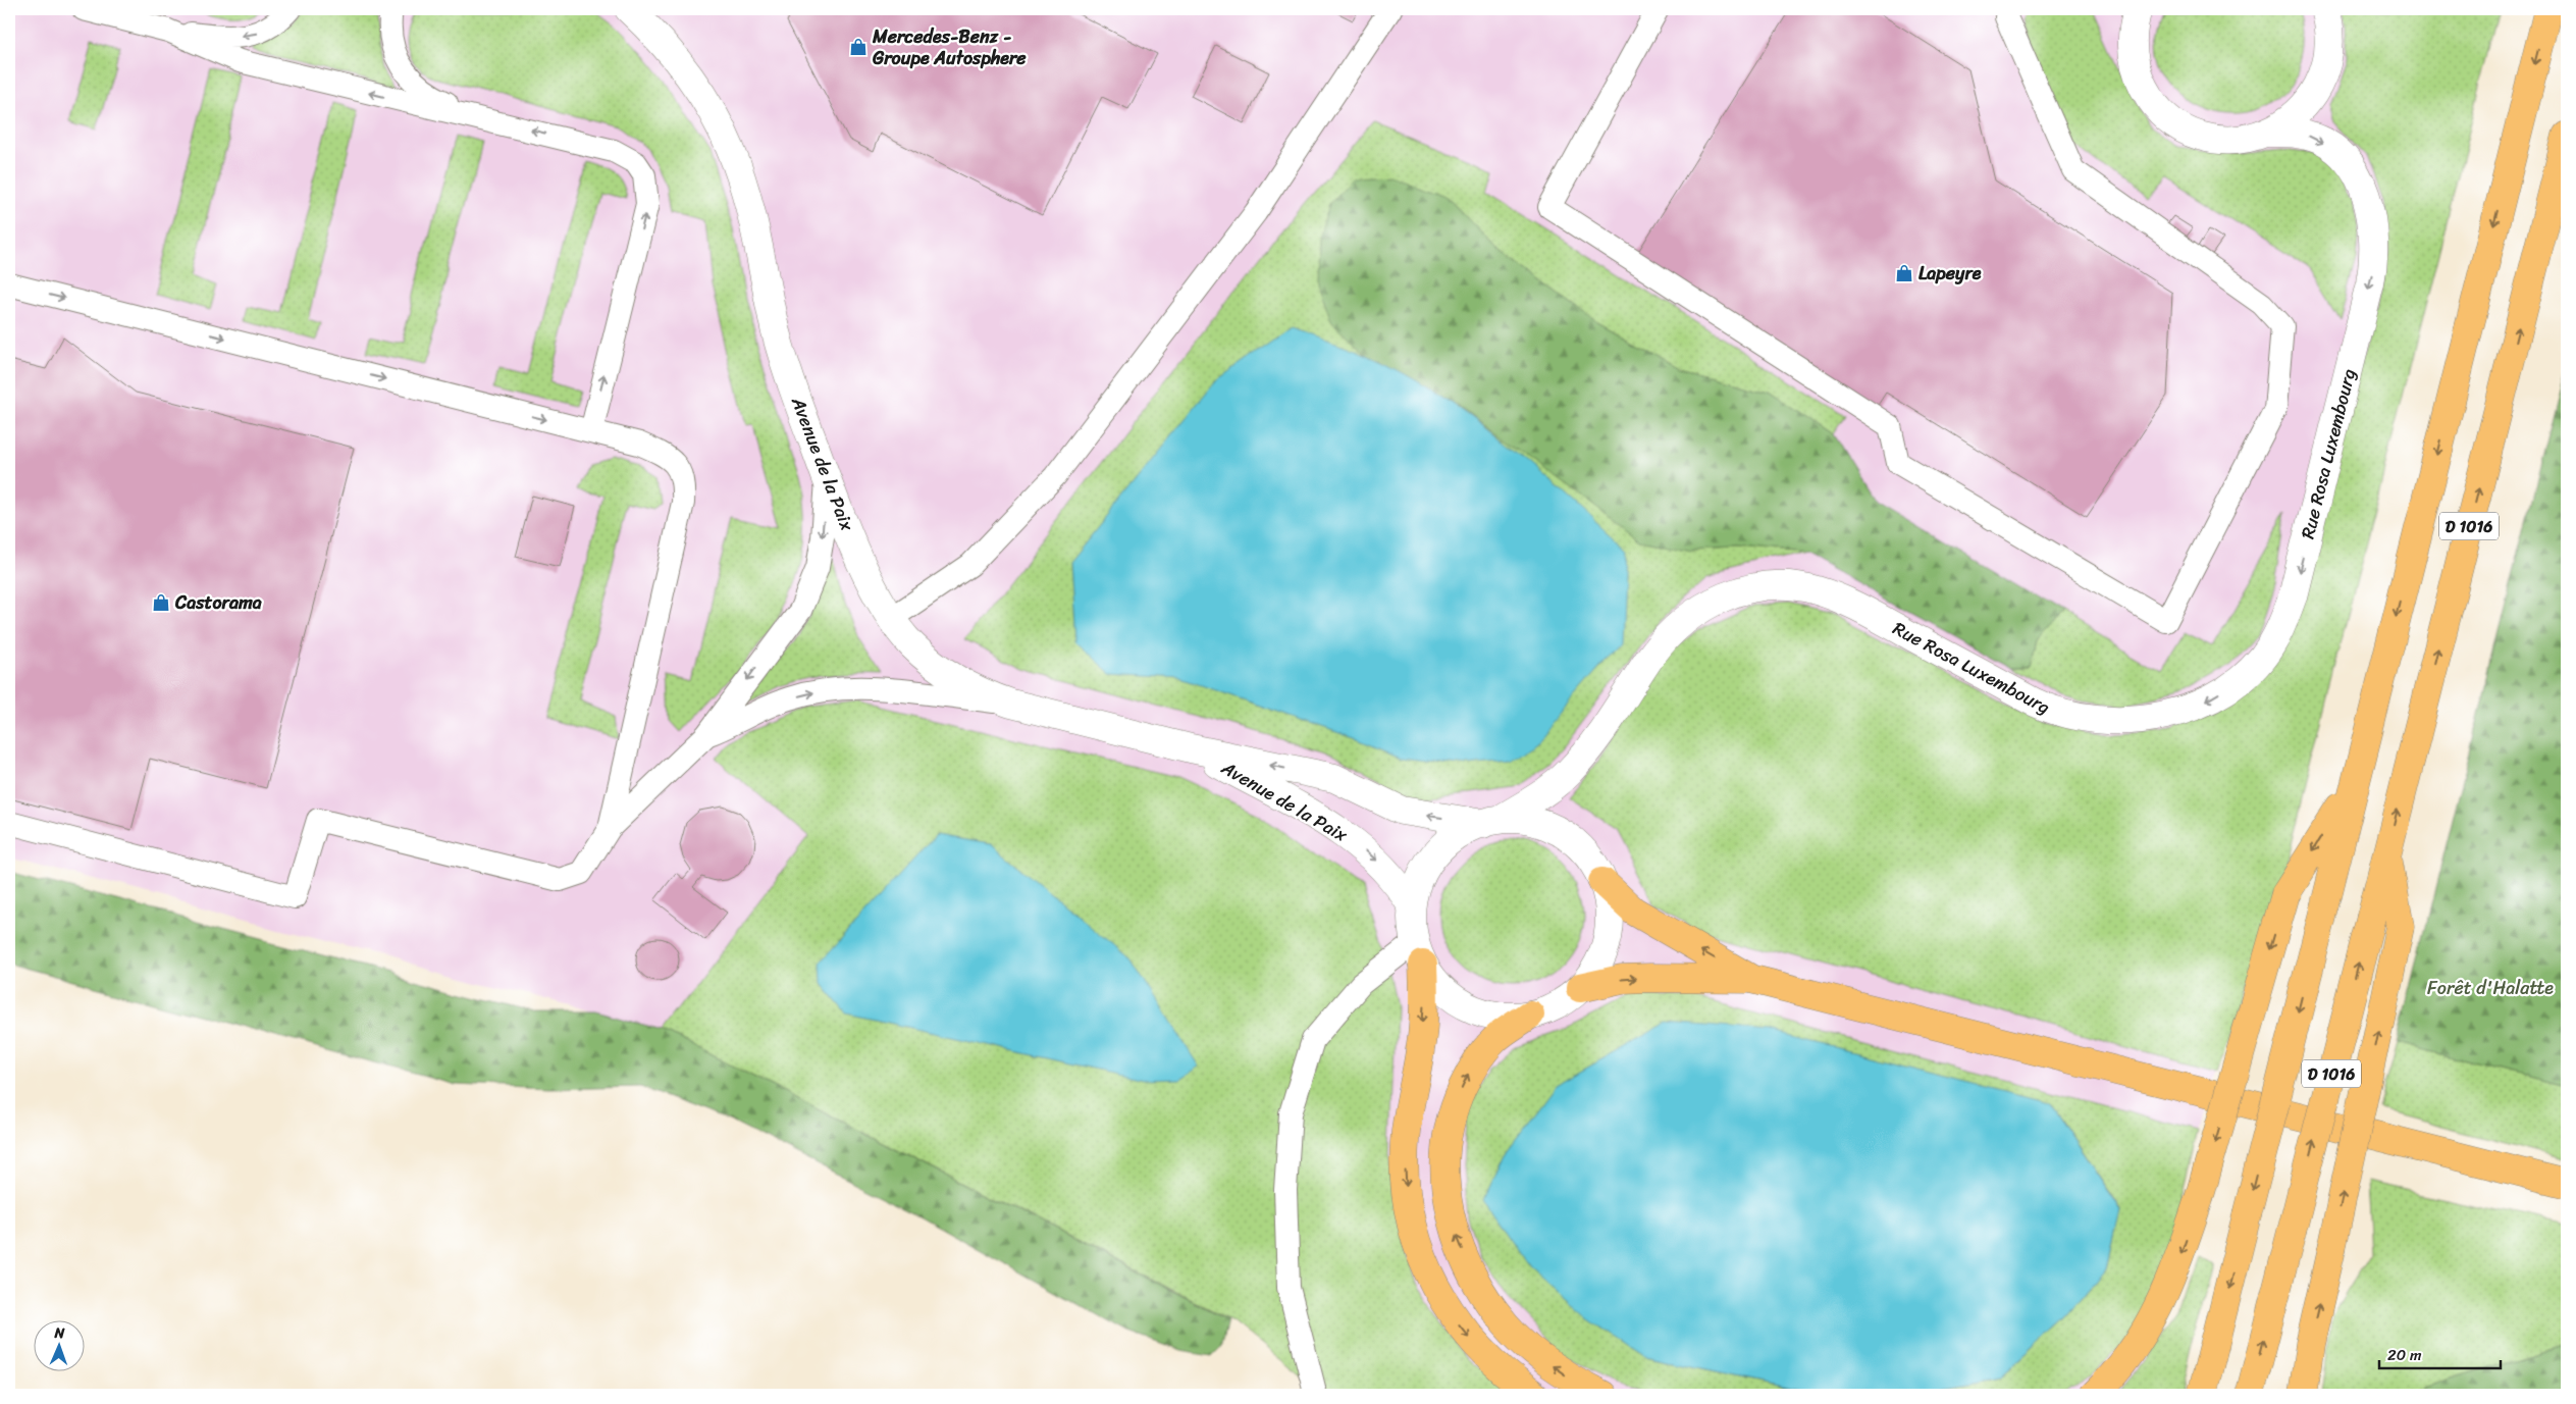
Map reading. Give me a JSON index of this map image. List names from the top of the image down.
{
  "streets": {
    "highway": ["D 1016"],
    "street": ["Rue Rosa Luxembourg", "Avenue de la Paix"]
  },
  "crossings": [
    ["Rue Rosa Luxembourg", "Avenue de la Paix"]
  ],
  "parks": ["Forêt d'Halatte"],
  "places": {
    "shop": ["Mercedes-Benz - Groupe Autosphere", "Lapeyre", "Castorama"]
  },
  "scale_bar": "20 m",
  "north": "top"
}
